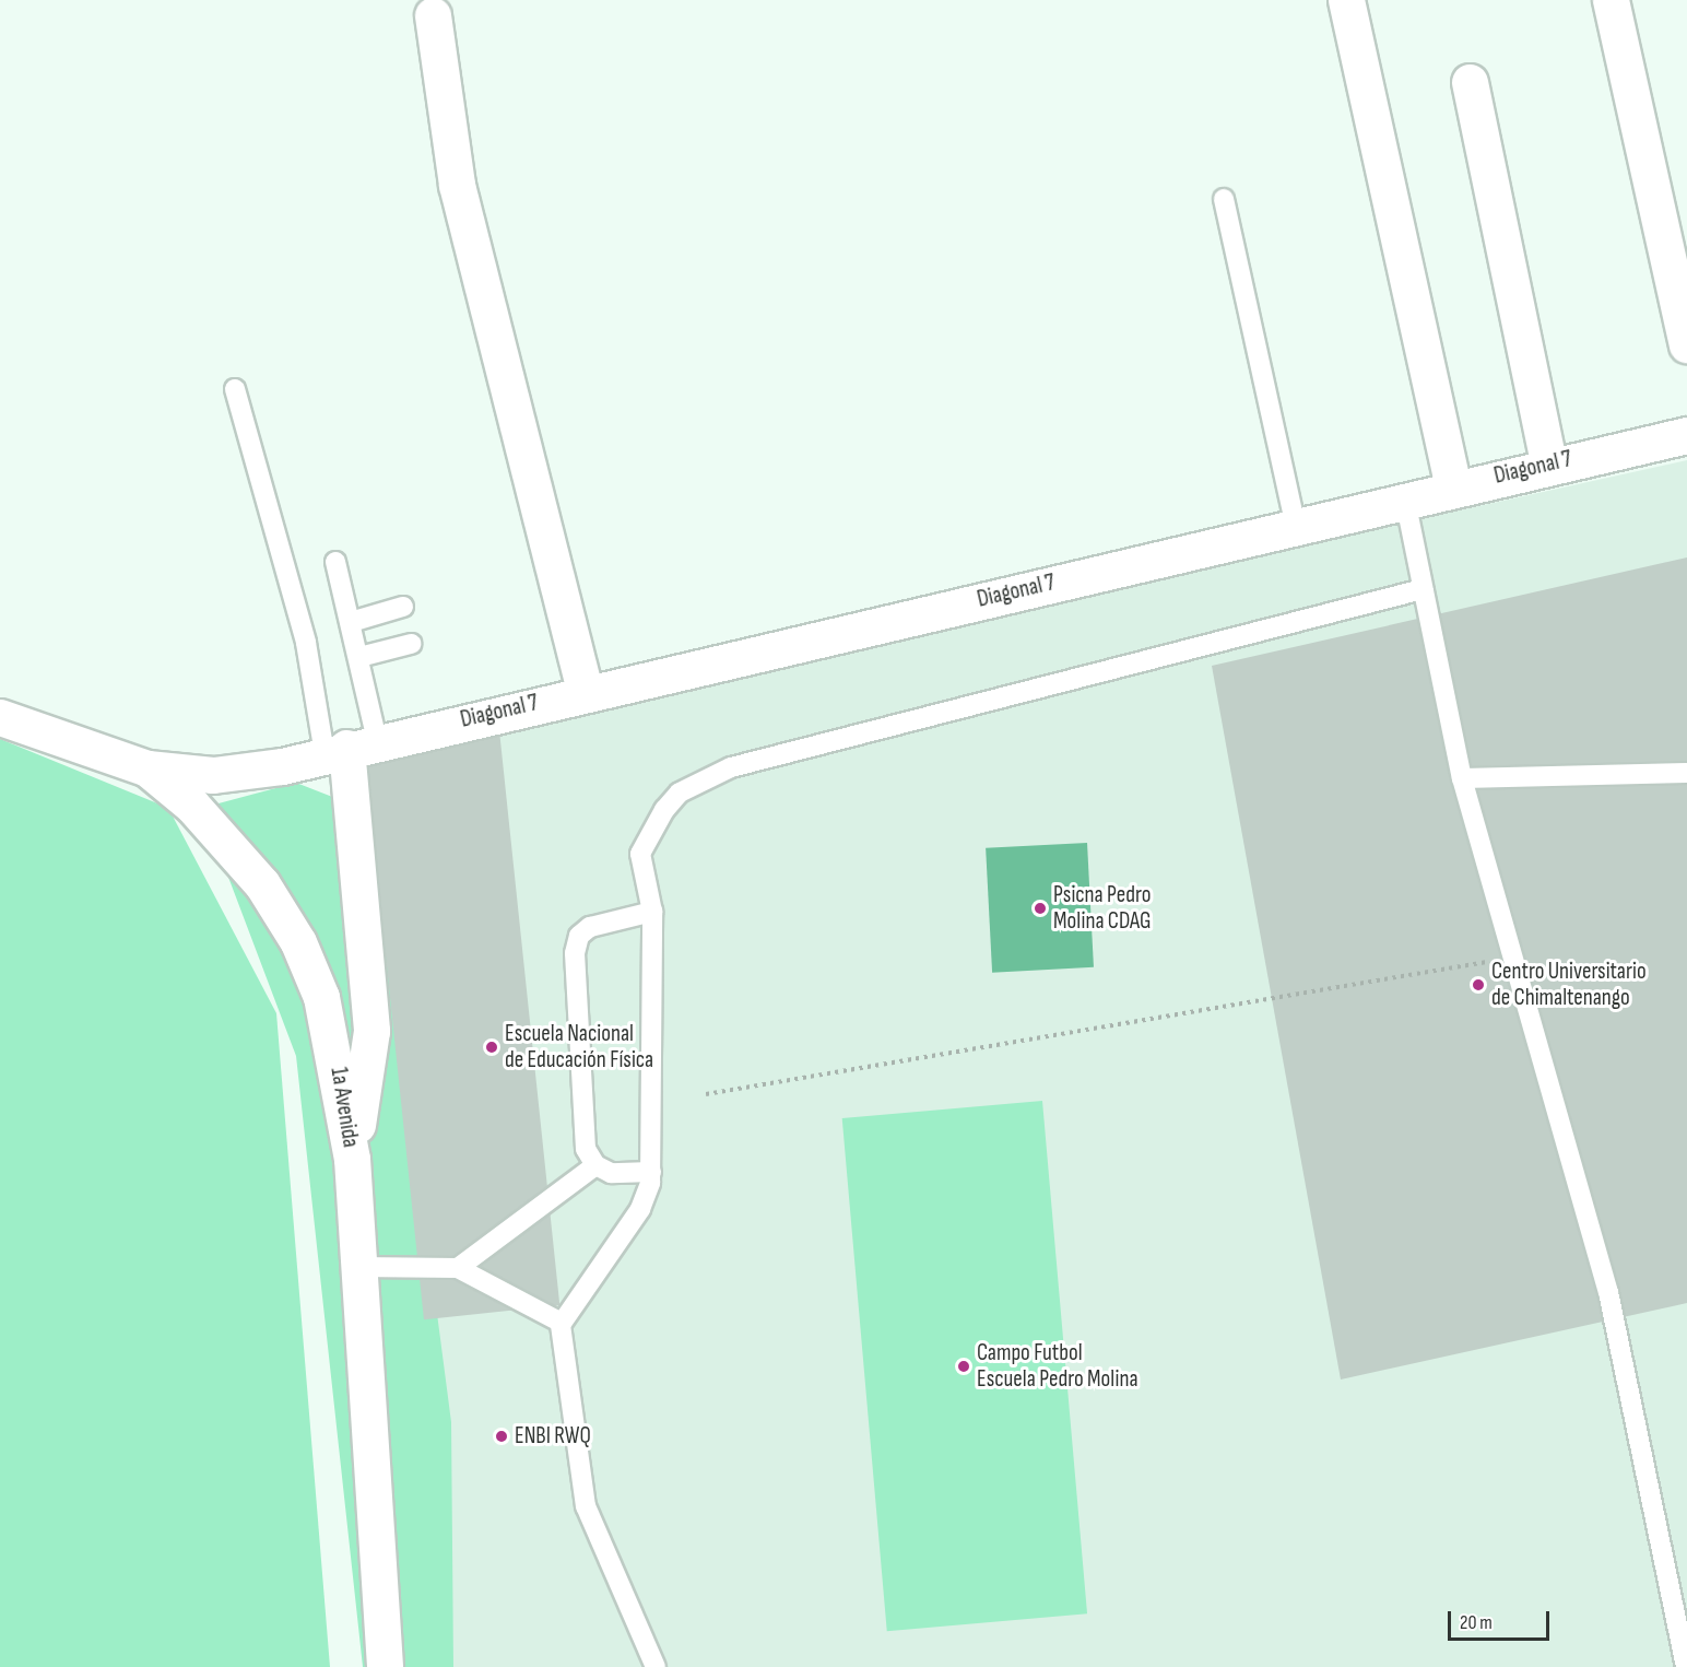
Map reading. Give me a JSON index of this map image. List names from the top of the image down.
{
  "streets": {
    "street": ["Diagonal 7", "1a Avenida"]
  },
  "crossings": [
    ["Diagonal 7", "1a Avenida"]
  ],
  "places": [
    "Psicna Pedro Molina CDAG",
    "Centro Universitario de Chimaltenango",
    "Escuela Nacional de Educación Física",
    "Campo Futbol Escuela Pedro Molina",
    "ENBI RWQ"
  ],
  "scale_bar": "20 m"
}
